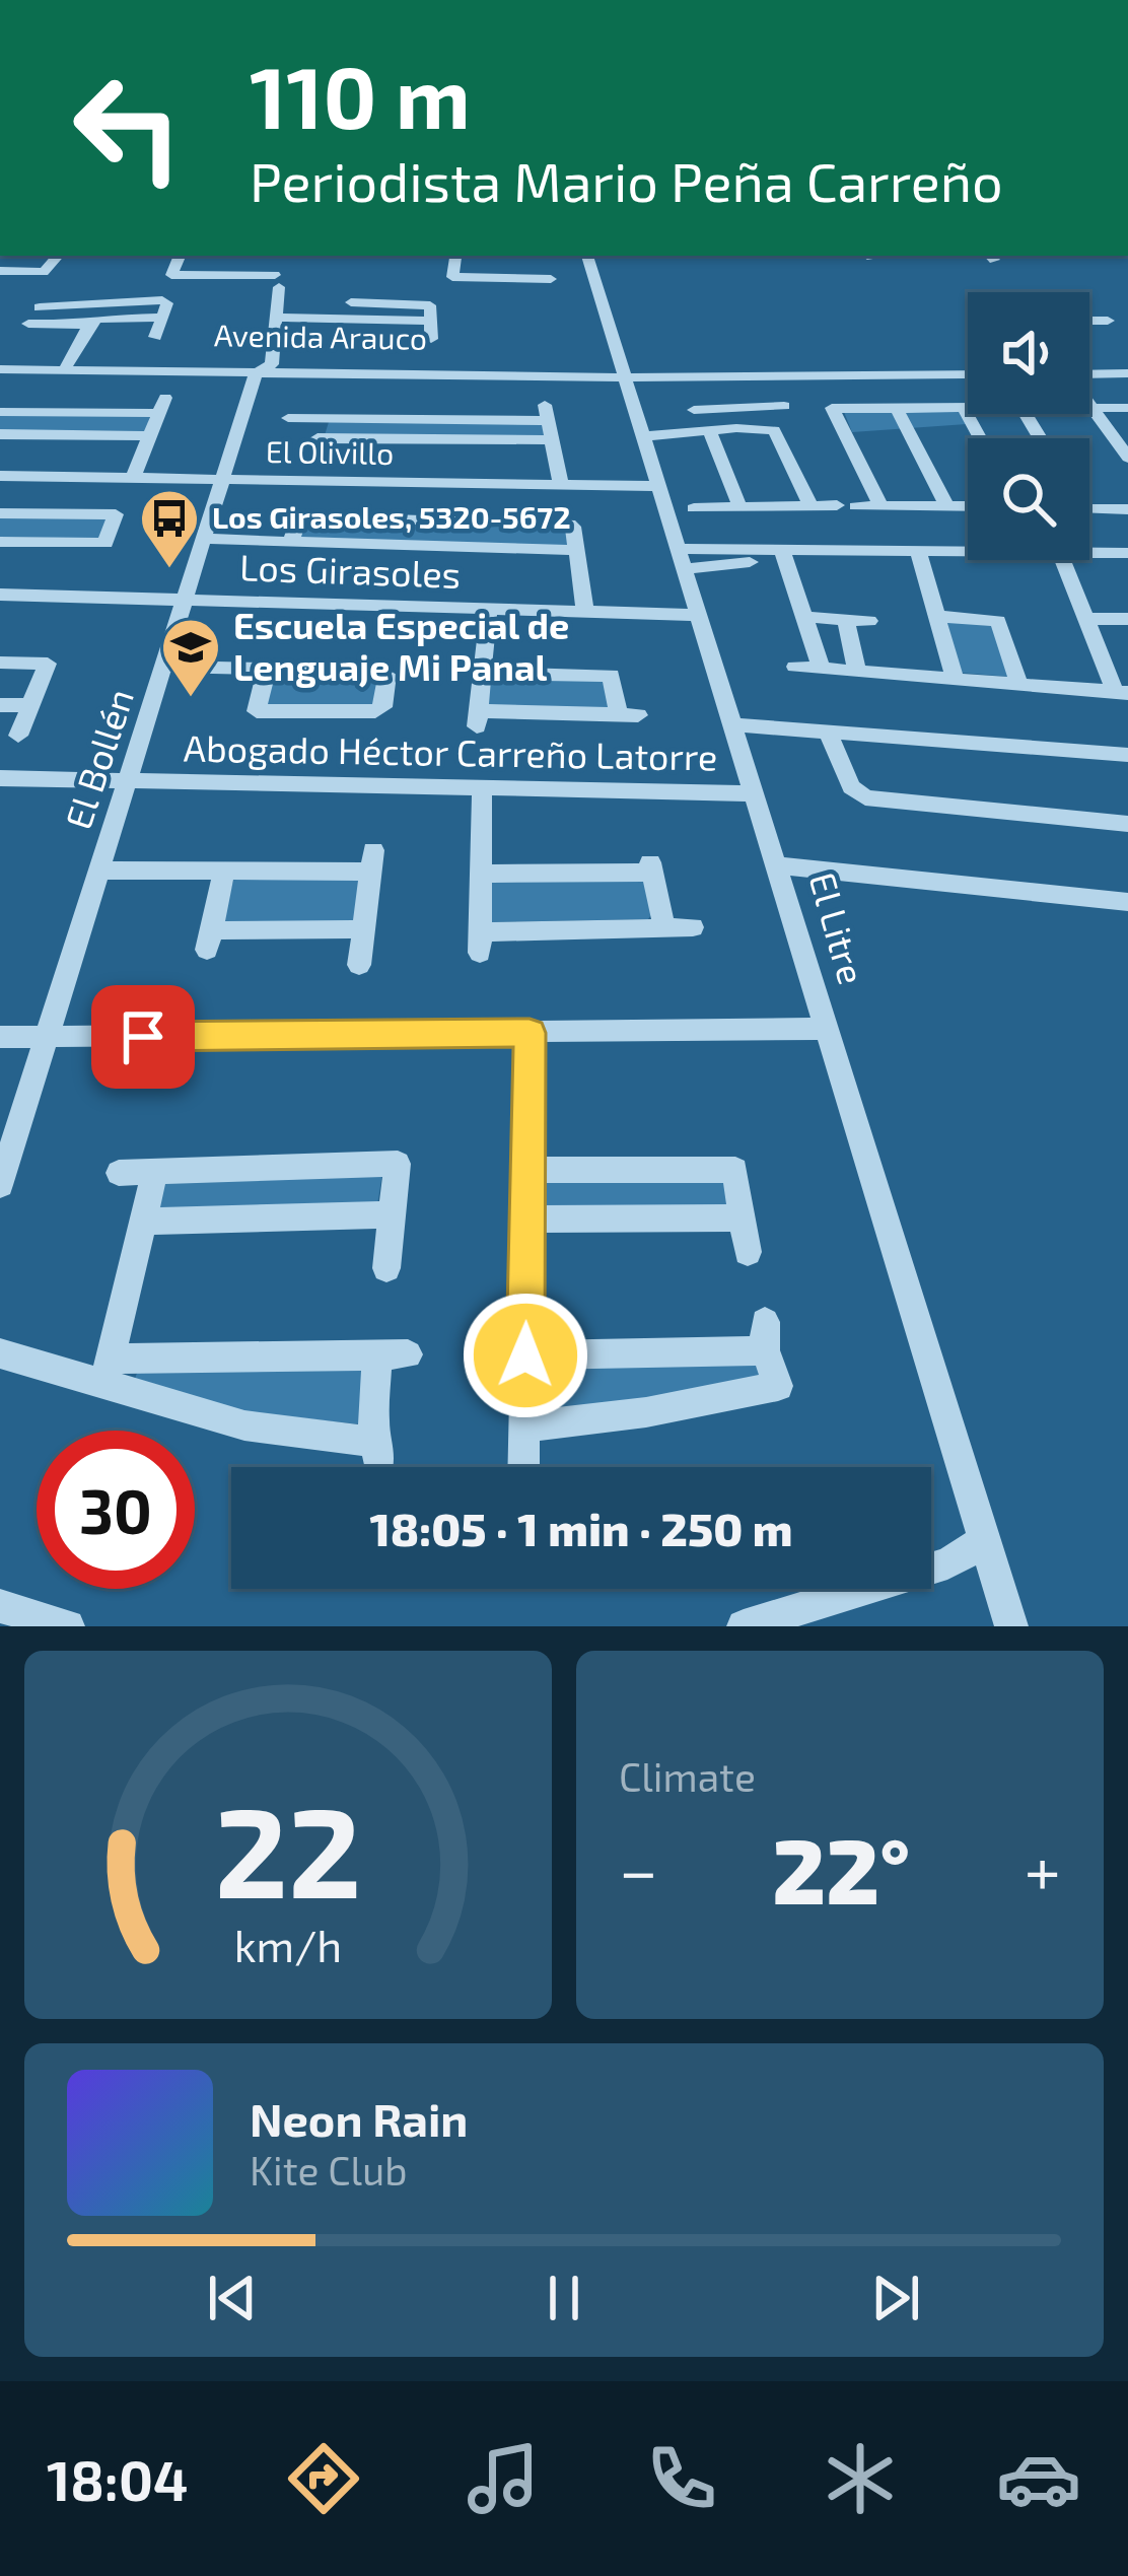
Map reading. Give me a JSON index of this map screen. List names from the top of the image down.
{
  "streets": {
    "street": [
      "Avenida Arauco",
      "El Olivillo",
      "Los Girasoles",
      "Abogado Héctor Carreño Latorre",
      "El Bollén",
      "El Litre"
    ]
  },
  "crossings": [
    ["Avenida Arauco", "El Bollén"],
    ["Avenida Arauco", "El Litre"],
    ["El Olivillo", "El Bollén"],
    ["El Olivillo", "El Litre"],
    ["Los Girasoles", "El Bollén"],
    ["Los Girasoles", "El Litre"],
    ["Abogado Héctor Carreño Latorre", "El Bollén"],
    ["Abogado Héctor Carreño Latorre", "El Litre"]
  ],
  "places": {
    "bus stop": ["Los Girasoles, 5320-5672"],
    "school or university": ["Escuela Especial de Lenguaje Mi Panal"]
  },
  "page": {
    "turn": ["110 m", "Periodista Mario Peña Carreño"],
    "limit": "30",
    "trip": "18:05 · 1 min · 250 m",
    "tile": "Climate",
    "heat": ["−", "22°", "+"],
    "song": ["Neon Rain", "Kite Club"],
    "tabs": "18:04",
    "gauge": ["22", "km/h"]
  }
}
